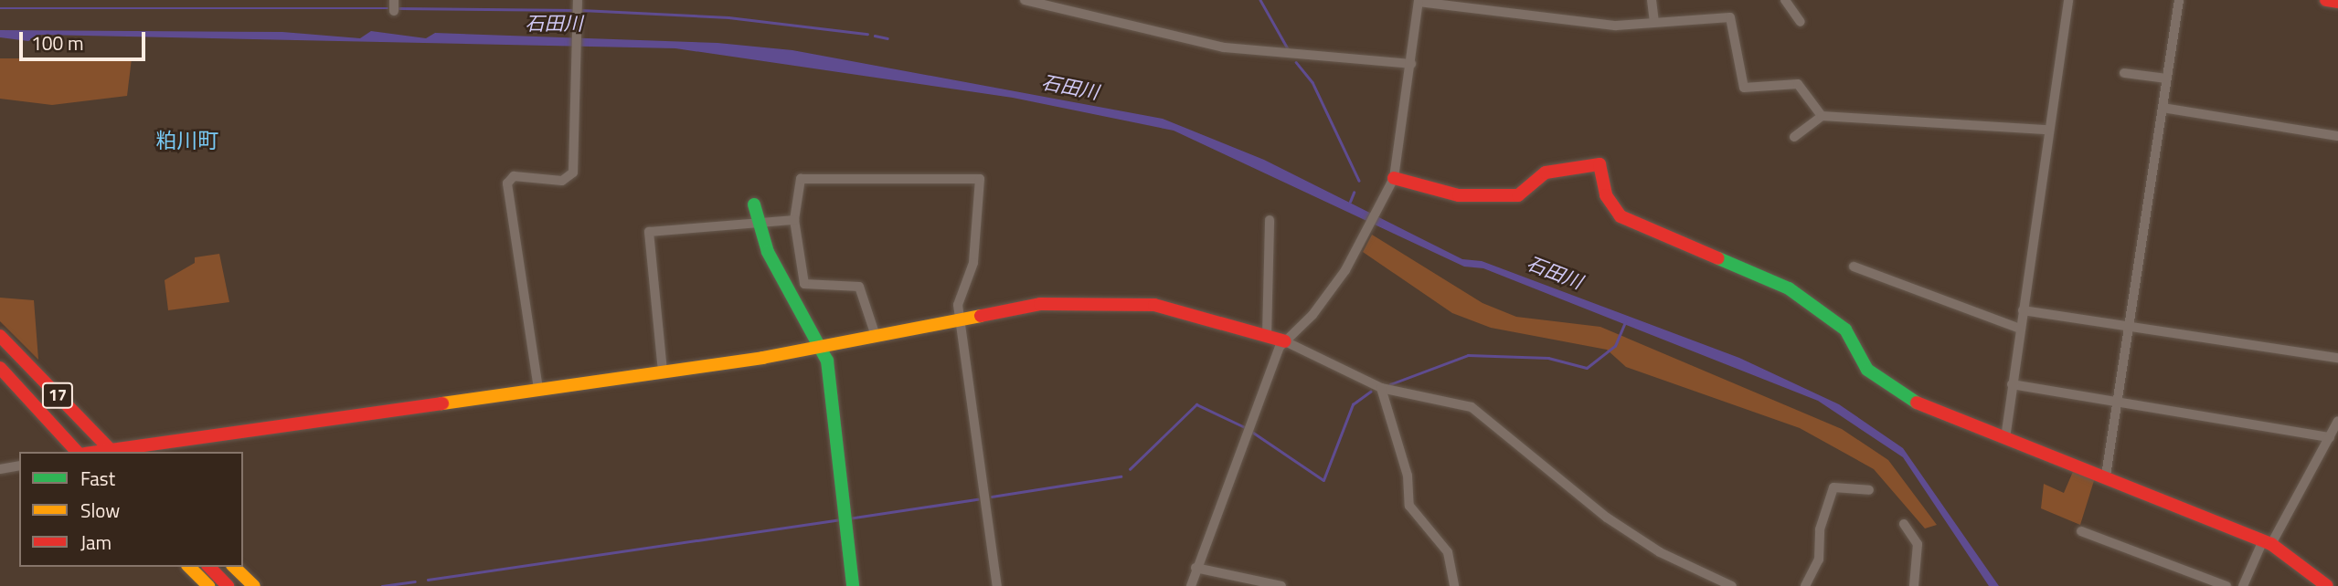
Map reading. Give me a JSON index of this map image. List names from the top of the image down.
{
  "streets": {
    "main road": ["17"]
  },
  "districts": ["粕川町"],
  "water": ["石田川"],
  "legend": ["Fast", "Slow", "Jam"],
  "scale_bar": "100 m"
}
